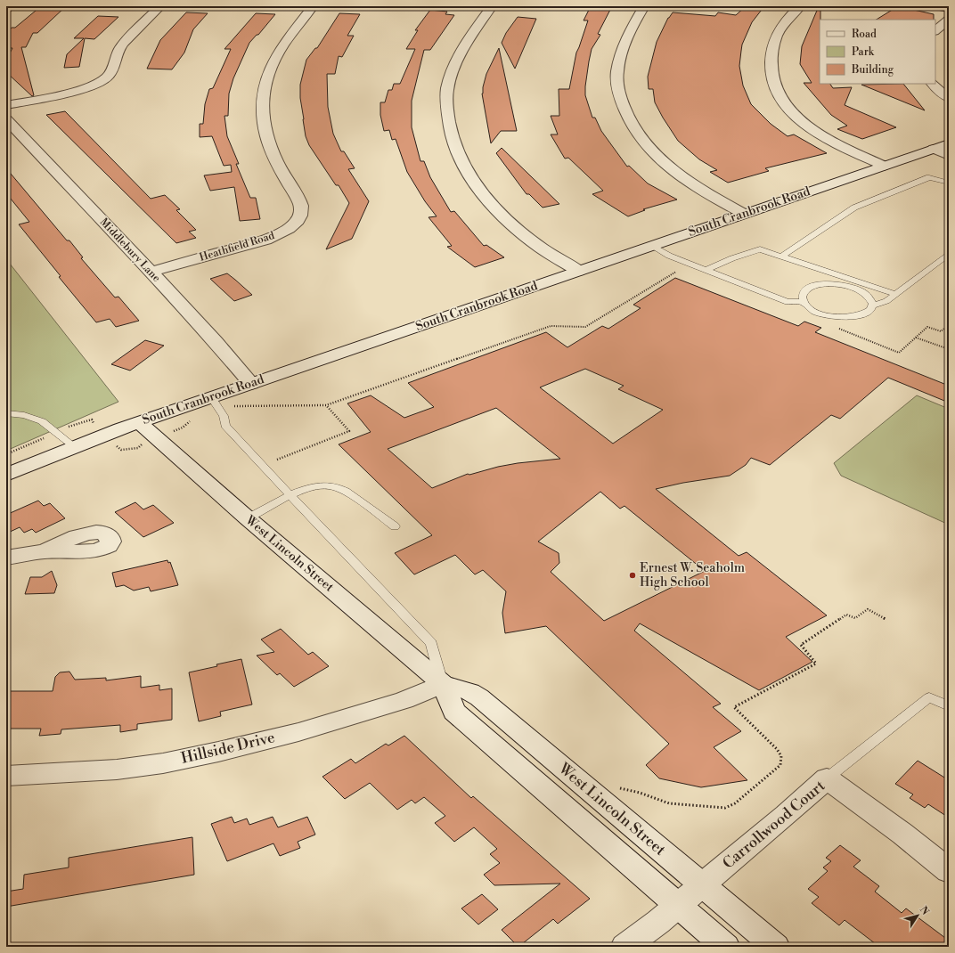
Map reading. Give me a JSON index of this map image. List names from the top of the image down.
{
  "streets": {
    "street": [
      "South Cranbrook Road",
      "Heathfield Road",
      "Middlebury Lane",
      "West Lincoln Street",
      "Hillside Drive",
      "Carrollwood Court"
    ]
  },
  "crossings": [
    ["South Cranbrook Road", "Middlebury Lane"],
    ["South Cranbrook Road", "West Lincoln Street"],
    ["Heathfield Road", "Middlebury Lane"],
    ["West Lincoln Street", "Hillside Drive"],
    ["West Lincoln Street", "Carrollwood Court"]
  ],
  "places": ["Ernest W. Seaholm High School"],
  "legend": ["Road", "Park", "Building"],
  "north": "top right"
}
